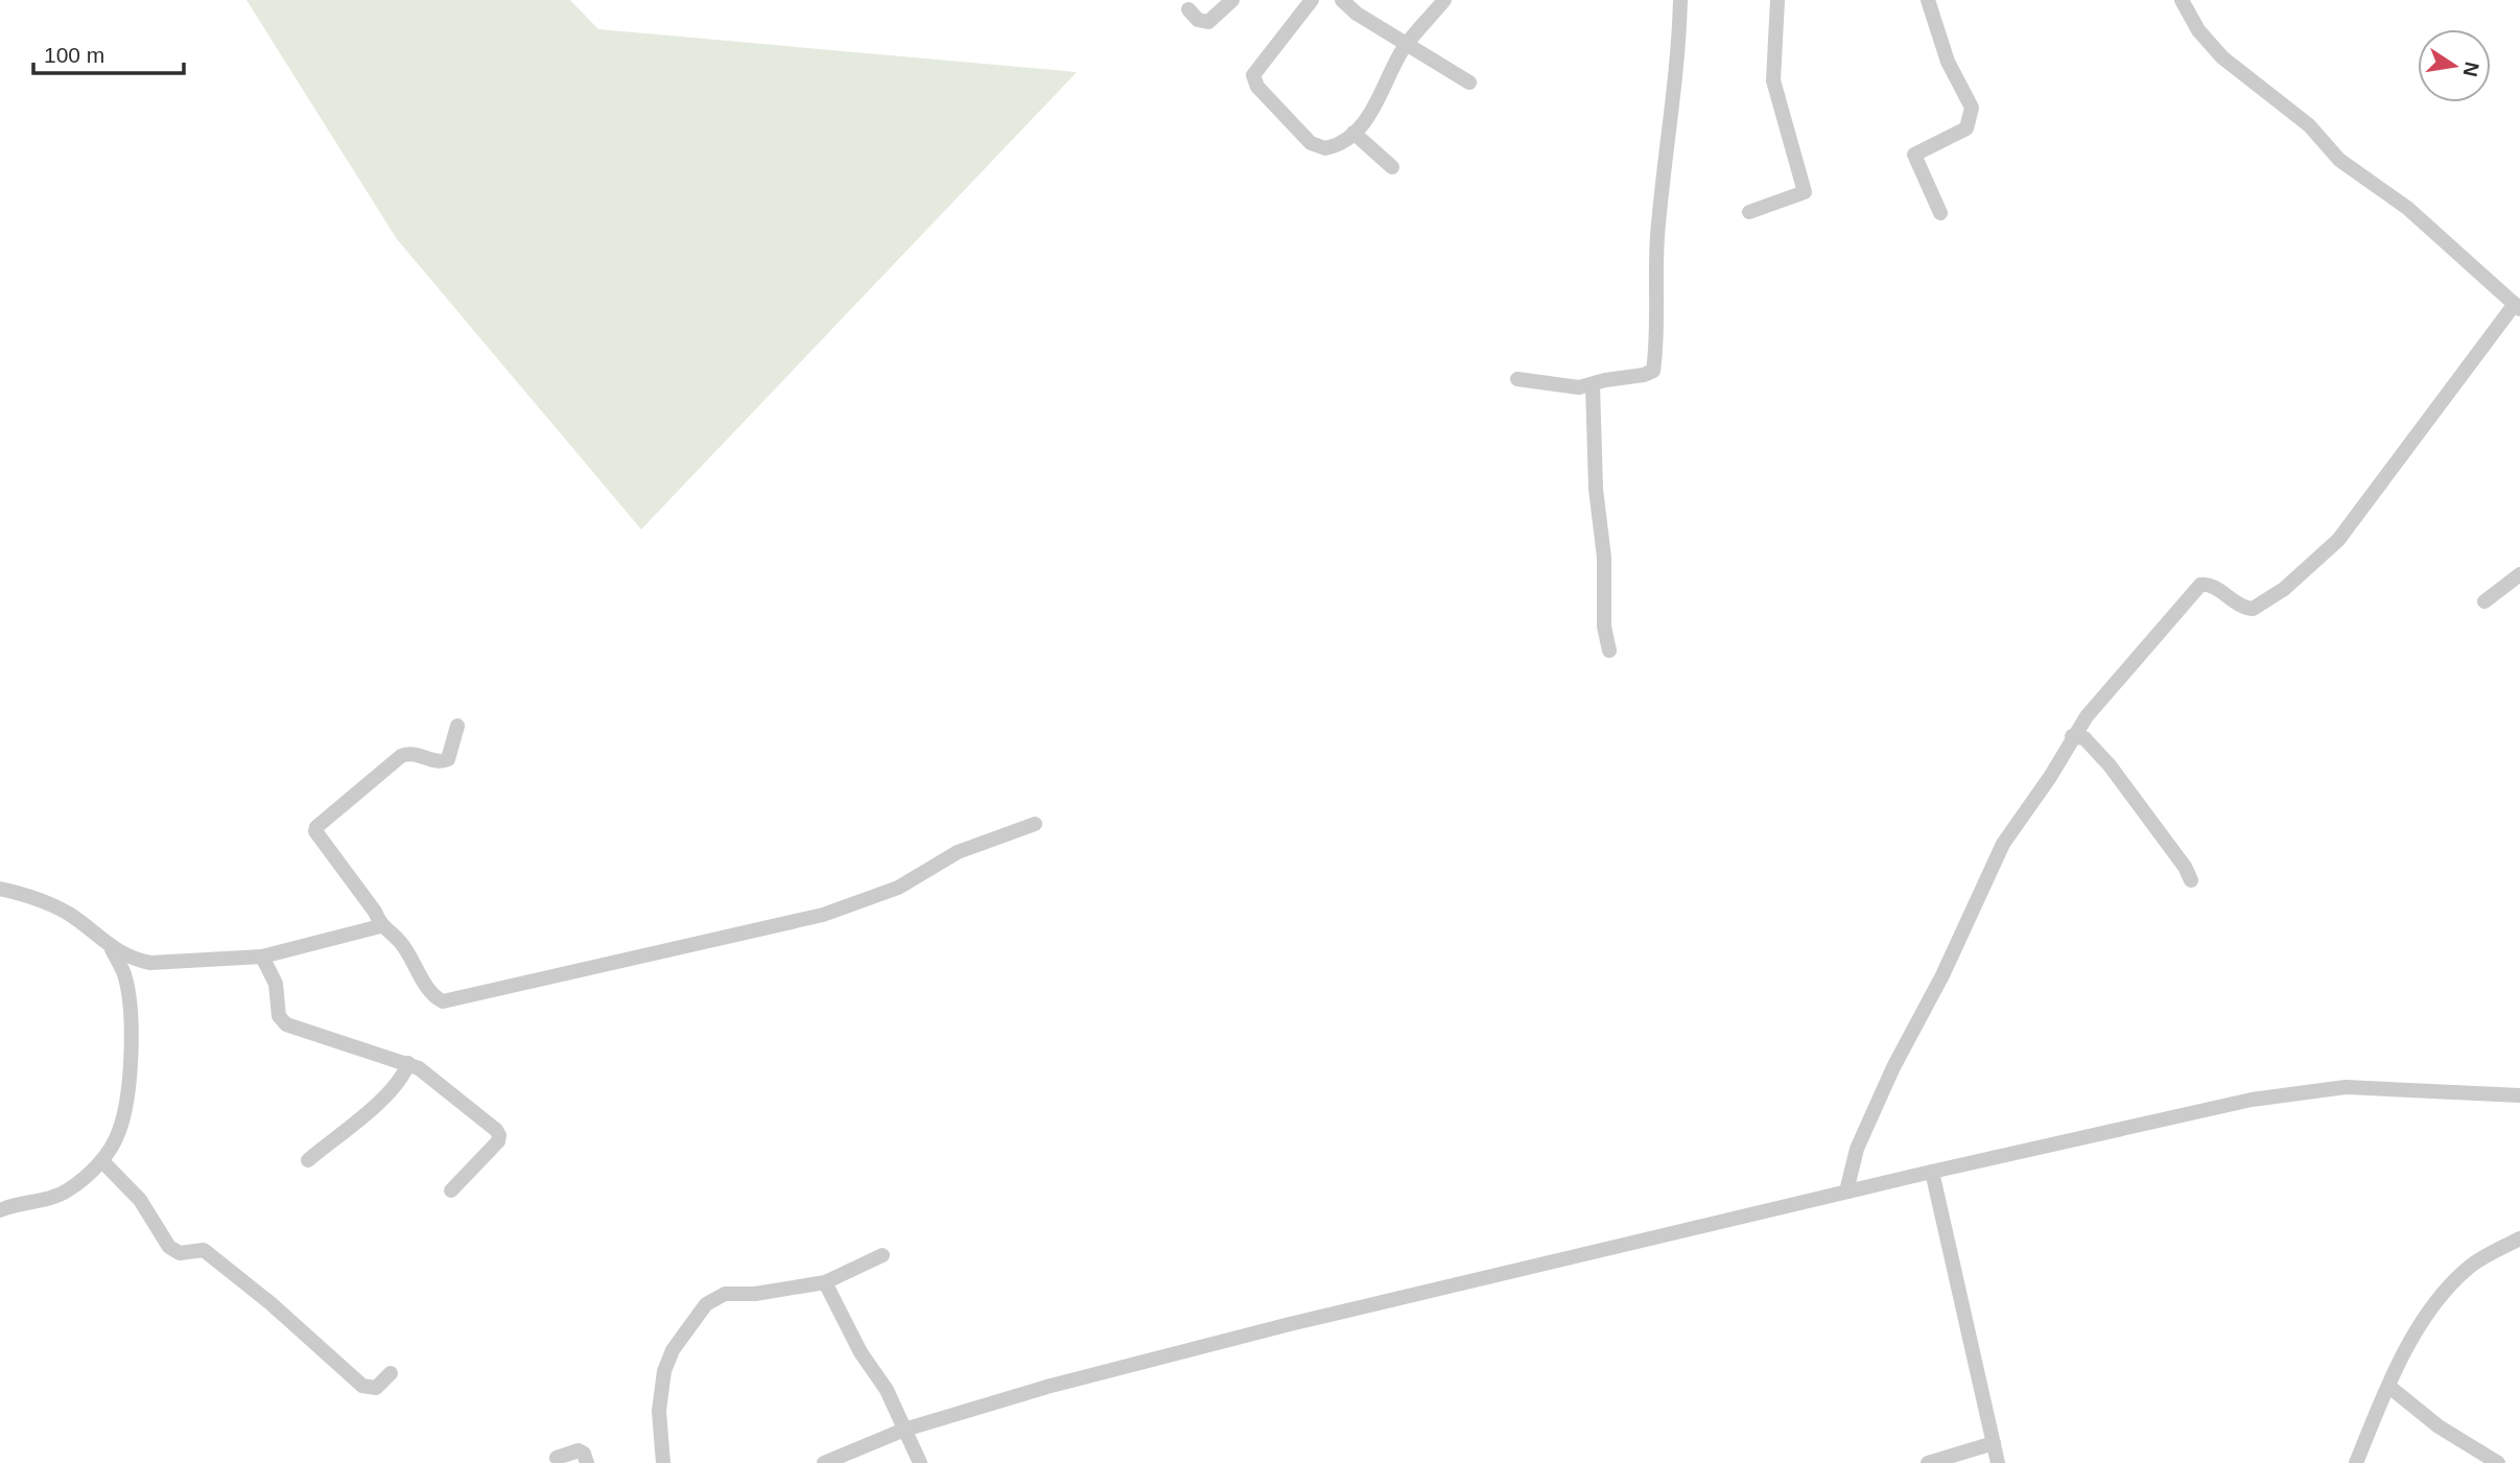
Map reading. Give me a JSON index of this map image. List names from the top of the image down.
{
  "scale_bar": "100 m",
  "north": "right"
}
